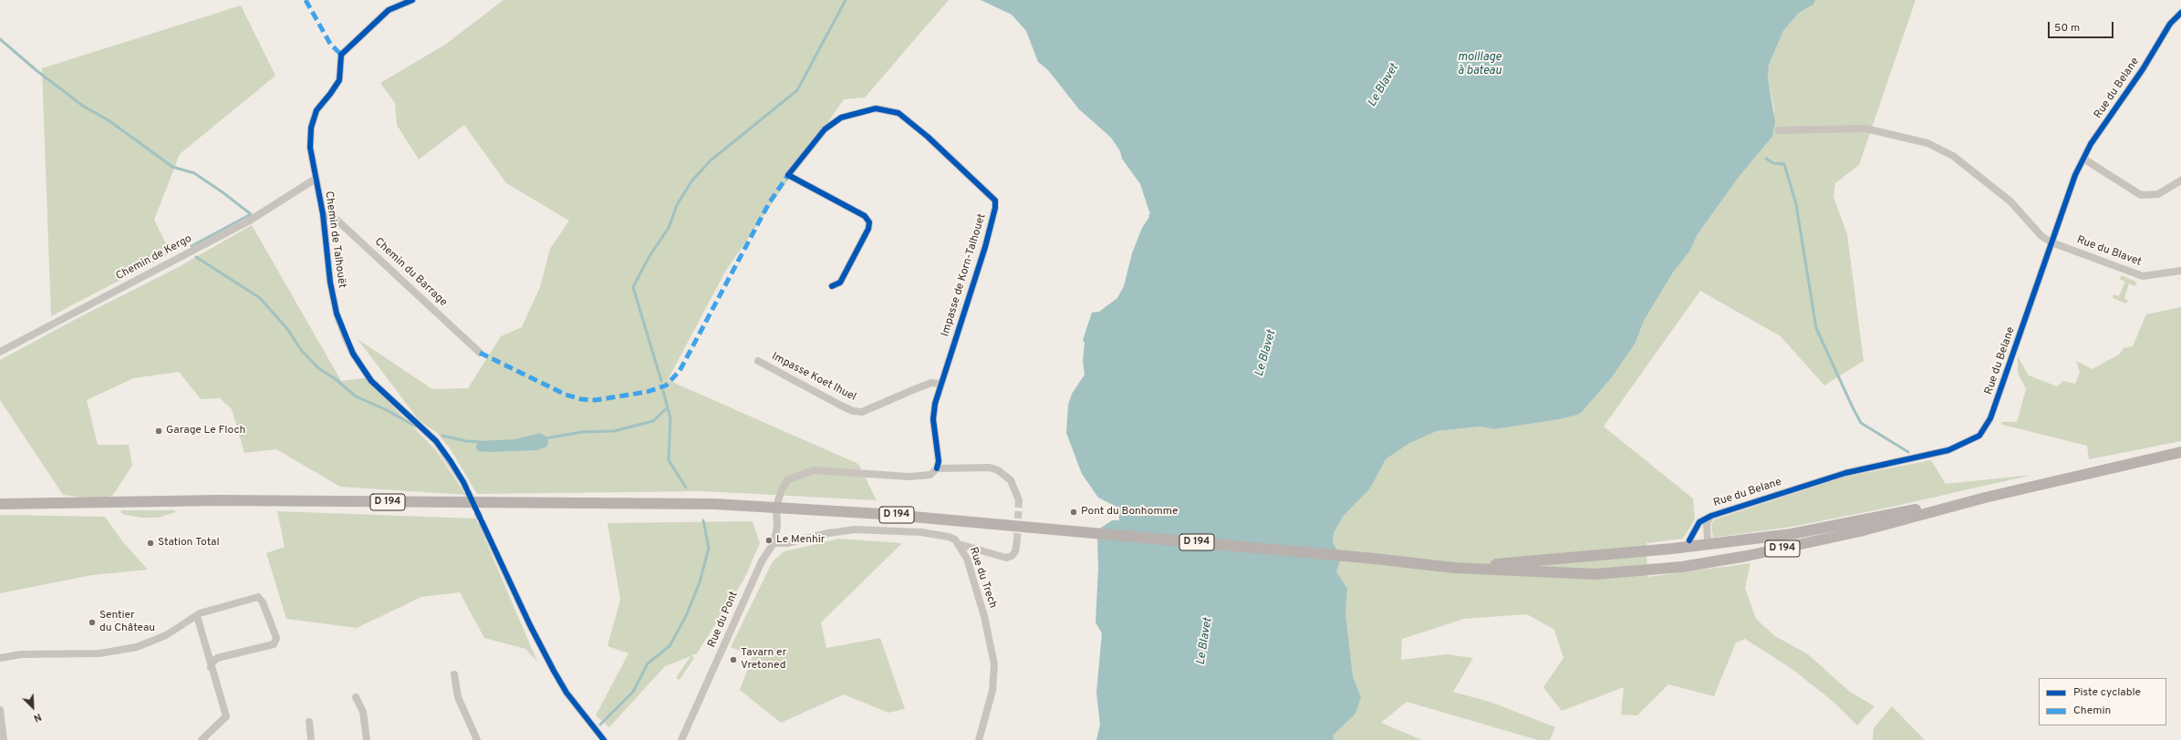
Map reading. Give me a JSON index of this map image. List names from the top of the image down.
{
  "streets": {
    "main road": ["D 194"],
    "street": [
      "Rue du Belane",
      "Chemin de Talhouët",
      "Rue du Blavet",
      "Chemin de Kergo",
      "Chemin du Barrage",
      "Impasse de Korn-Talhouet",
      "Impasse Koet Ihuel",
      "Rue du Trech",
      "Rue du Pont"
    ]
  },
  "crossings": [
    ["Rue du Belane", "Rue du Blavet"],
    ["Chemin de Talhouët", "Chemin de Kergo"],
    ["Chemin de Talhouët", "Chemin du Barrage"],
    ["Impasse de Korn-Talhouet", "Impasse Koet Ihuel"],
    ["D 194", "Rue du Pont"],
    ["Rue du Trech", "Rue du Pont"]
  ],
  "water": ["moillage à bateau", "Le Blavet"],
  "places": [
    "Garage Le Floch",
    "Pont du Bonhomme",
    "Le Menhir",
    "Station Total",
    "Sentier du Château",
    "Tavarn er Vretoned"
  ],
  "legend": ["Piste cyclable", "Chemin"],
  "scale_bar": "50 m",
  "north": "bottom right"
}
